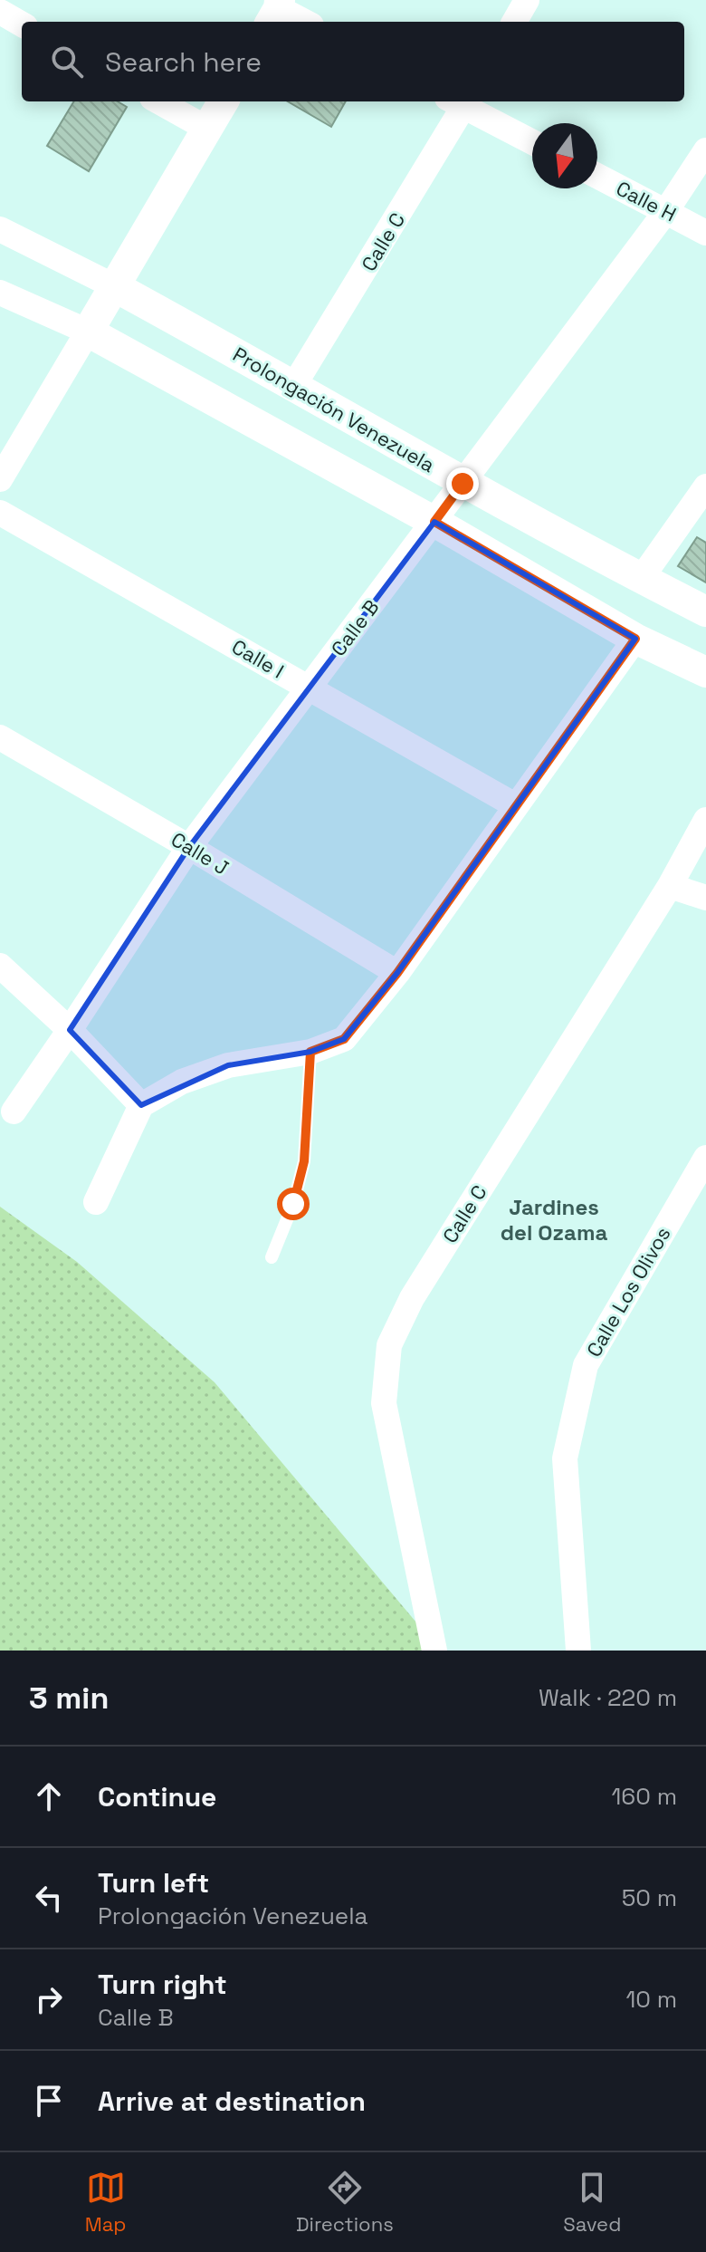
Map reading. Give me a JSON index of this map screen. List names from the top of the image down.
{
  "streets": {
    "street": [
      "Calle H",
      "Calle C",
      "Prolongación Venezuela",
      "Calle B",
      "Calle I",
      "Calle J",
      "Calle Los Olivos"
    ]
  },
  "crossings": [
    ["Calle H", "Calle B"],
    ["Calle C", "Prolongación Venezuela"],
    ["Prolongación Venezuela", "Calle B"],
    ["Calle B", "Calle I"],
    ["Calle B", "Calle J"]
  ],
  "districts": ["Jardines del Ozama"],
  "north": "bottom",
  "page": {
    "search": "Search here",
    "heading": ["3 min", "Walk · 220 m"],
    "list": [
      ["Continue", "160 m"],
      ["Turn left", "Prolongación Venezuela", "50 m"],
      ["Turn right", "Calle B", "10 m"],
      "Arrive at destination"
    ],
    "nav": ["Map", "Directions", "Saved"]
  }
}
